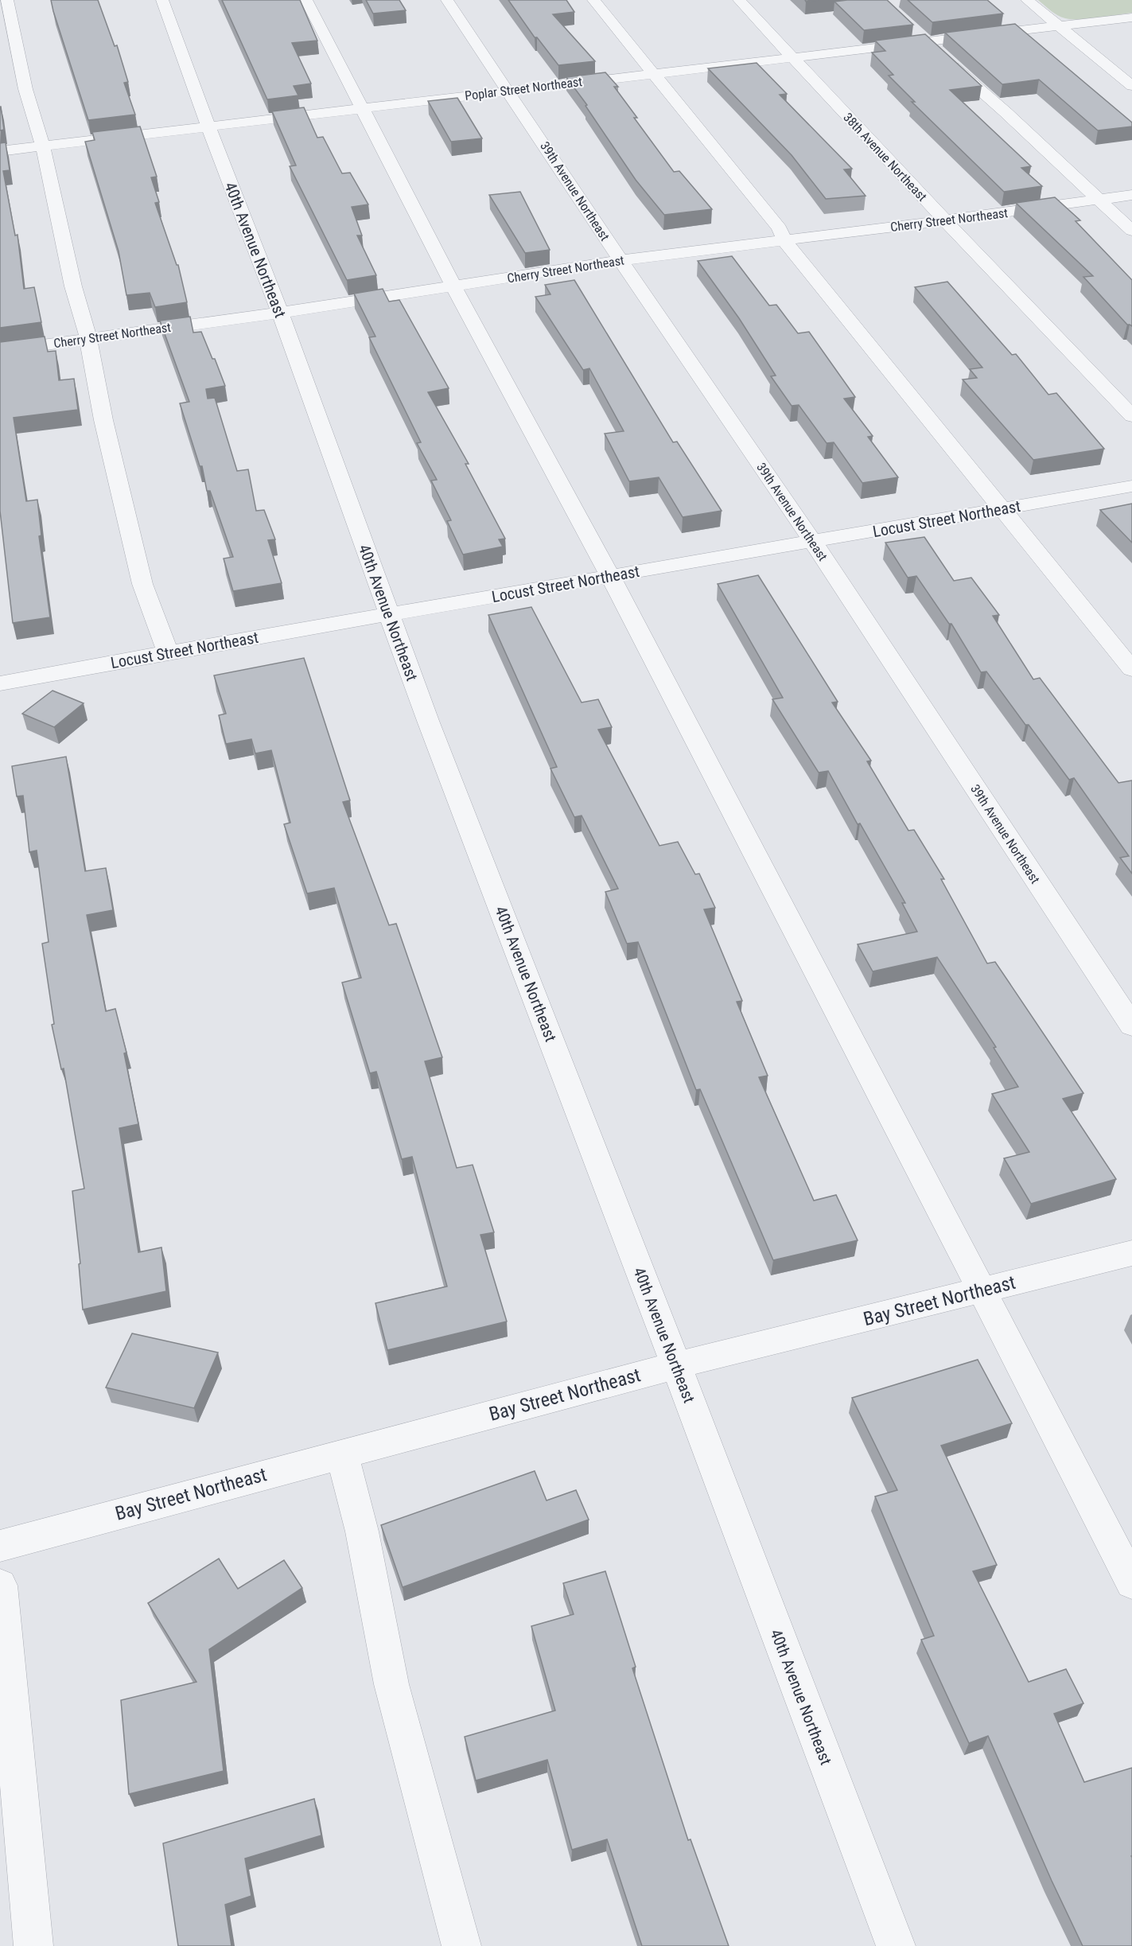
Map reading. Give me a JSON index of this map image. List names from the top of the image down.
{
  "streets": {
    "street": [
      "Poplar Street Northeast",
      "38th Avenue Northeast",
      "39th Avenue Northeast",
      "Cherry Street Northeast",
      "40th Avenue Northeast",
      "Locust Street Northeast",
      "Bay Street Northeast"
    ]
  },
  "crossings": [
    ["Poplar Street Northeast", "38th Avenue Northeast"],
    ["Poplar Street Northeast", "39th Avenue Northeast"],
    ["Poplar Street Northeast", "40th Avenue Northeast"],
    ["38th Avenue Northeast", "Cherry Street Northeast"],
    ["39th Avenue Northeast", "Cherry Street Northeast"],
    ["39th Avenue Northeast", "Locust Street Northeast"],
    ["Cherry Street Northeast", "40th Avenue Northeast"],
    ["40th Avenue Northeast", "Locust Street Northeast"],
    ["40th Avenue Northeast", "Bay Street Northeast"]
  ]
}
